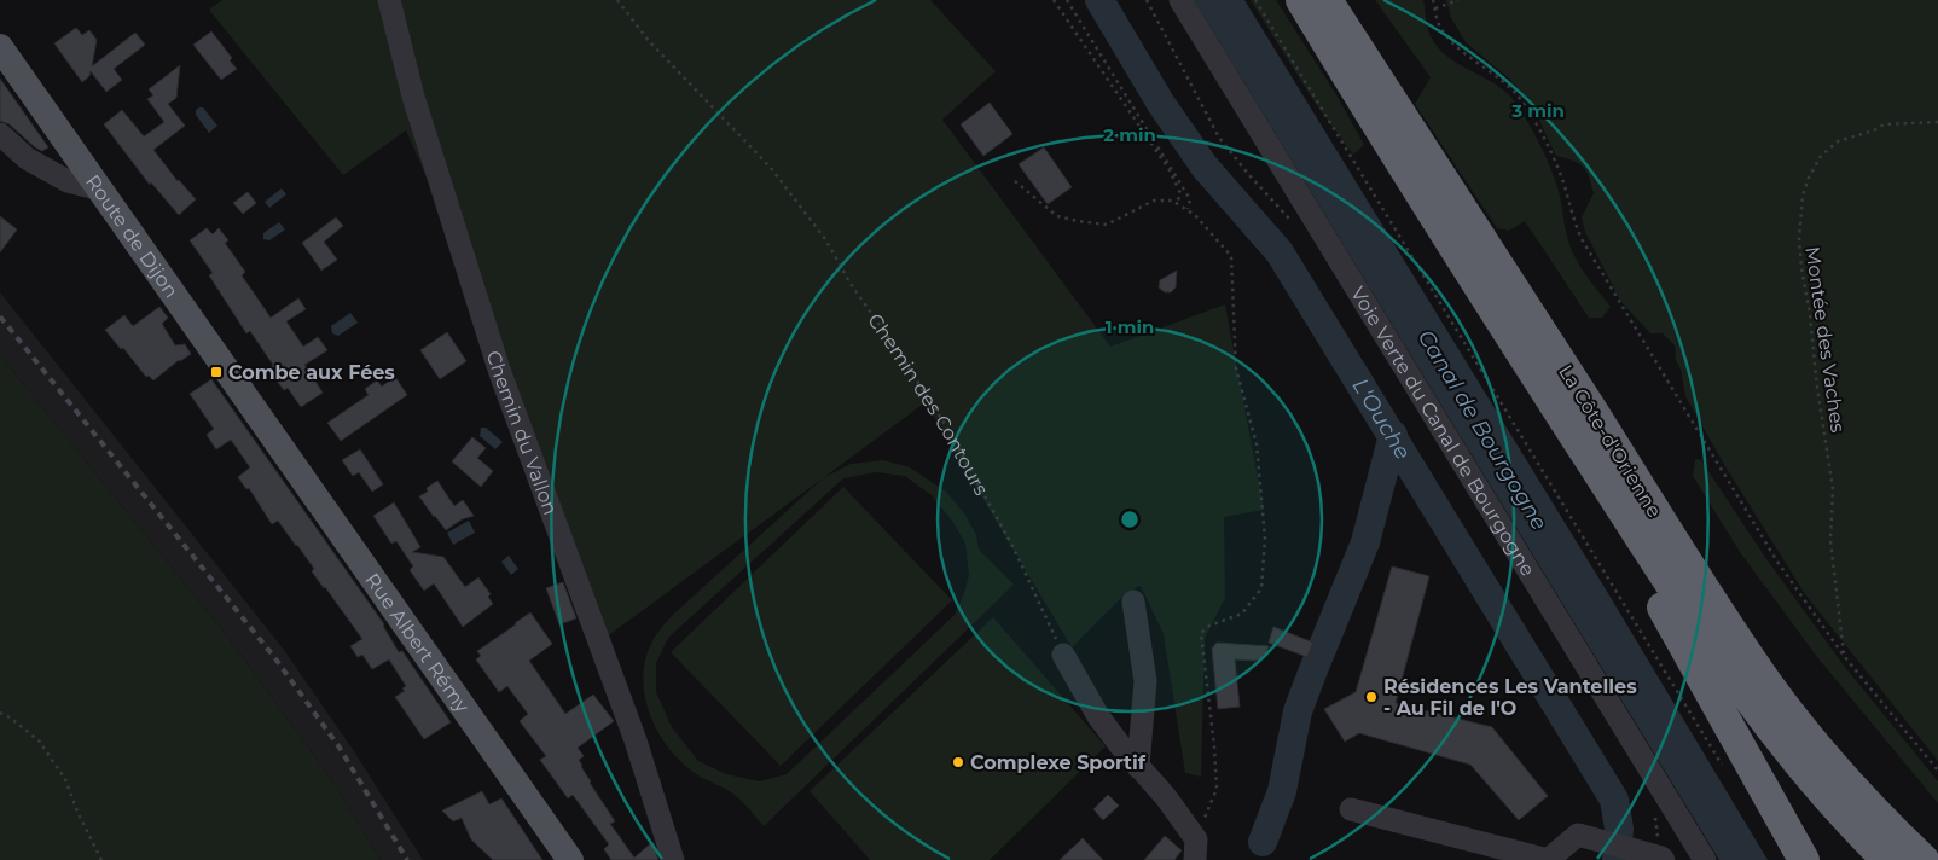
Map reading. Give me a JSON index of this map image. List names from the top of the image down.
{
  "streets": {
    "highway": ["La Côte-d'Orienne"],
    "main road": ["Route de Dijon", "Rue Albert Rémy"],
    "street": ["Voie Verte du Canal de Bourgogne", "Chemin du Vallon"],
    "path": ["Montée des Vaches", "Chemin des Contours"]
  },
  "crossings": [
    ["Route de Dijon", "Rue Albert Rémy"]
  ],
  "water": ["L'Ouche", "Canal de Bourgogne"],
  "places": {
    "transit": ["Combe aux Fées"],
    "other": ["Résidences Les Vantelles - Au Fil de l'O", "Complexe Sportif"]
  },
  "rings": ["3 min", "2 min", "1 min"]
}
